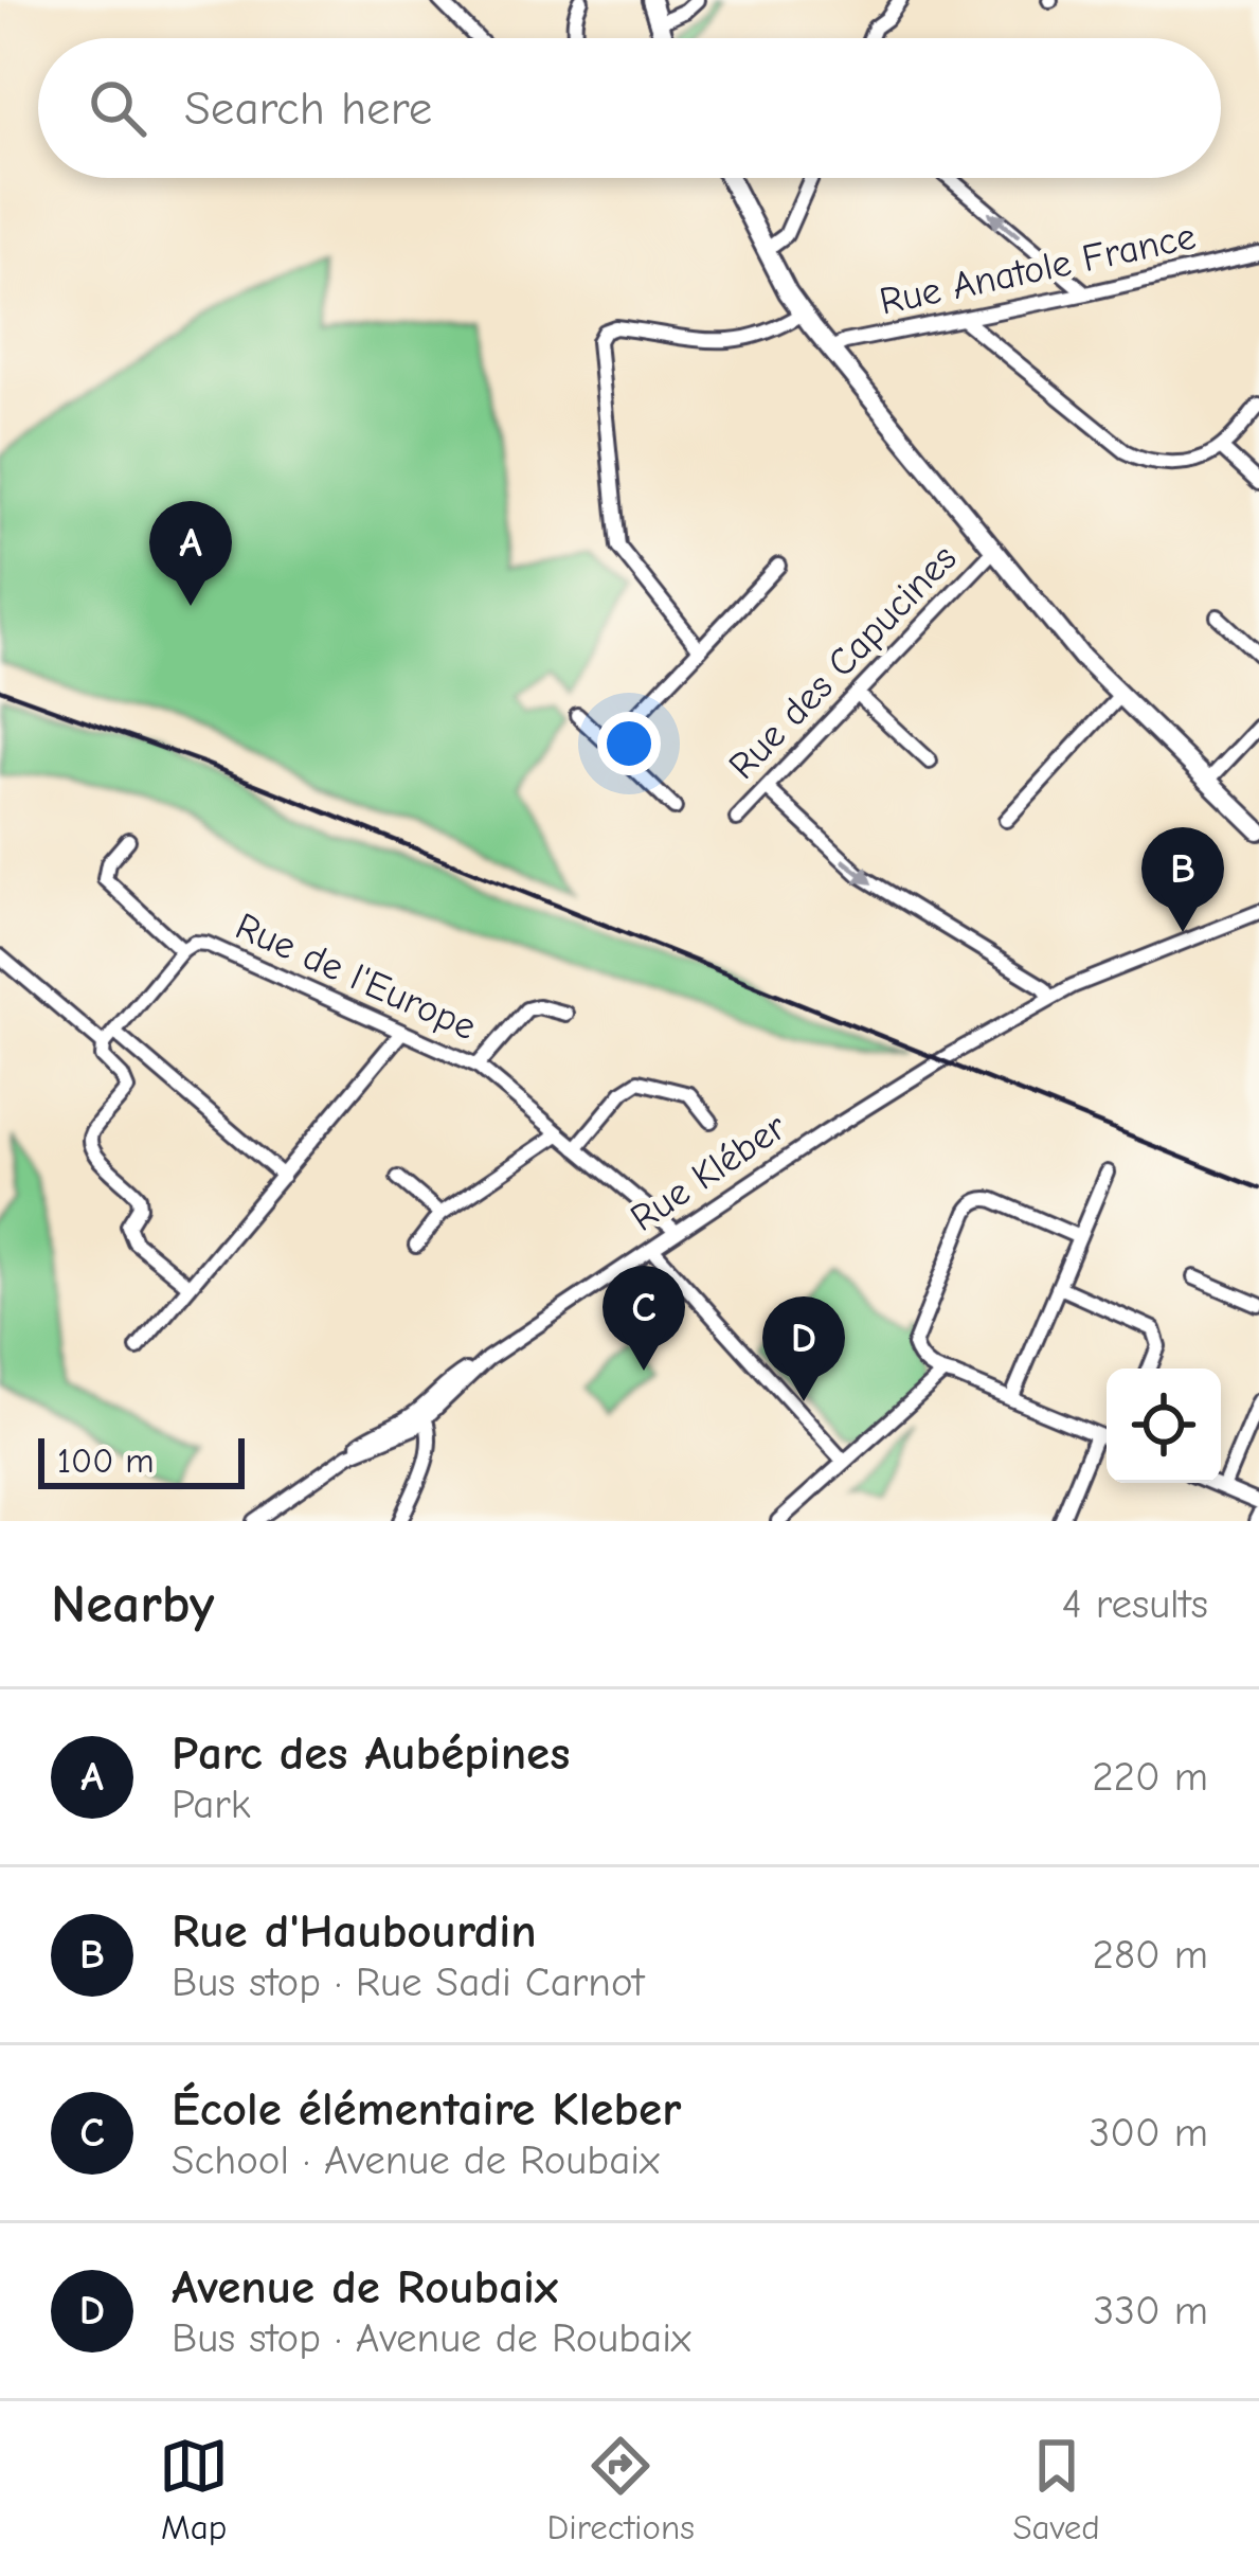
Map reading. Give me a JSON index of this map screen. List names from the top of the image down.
{
  "streets": {
    "street": [
      "Rue Anatole France",
      "Rue des Capucines",
      "Rue de l'Europe",
      "Rue Kléber"
    ]
  },
  "crossings": [
    ["Rue de l'Europe", "Rue Kléber"]
  ],
  "scale_bar": "100 m",
  "page": {
    "search": "Search here",
    "pins": [
      "A",
      "B",
      "C",
      "D"
    ],
    "scale": "100 m",
    "heading": ["Nearby", "4 results"],
    "list": [
      {
        "mark": "A",
        "name": "Parc des Aubépines",
        "note": "Park",
        "value": "220 m"
      },
      {
        "mark": "B",
        "name": "Rue d'Haubourdin",
        "note": "Bus stop · Rue Sadi Carnot",
        "value": "280 m"
      },
      {
        "mark": "C",
        "name": "École élémentaire Kleber",
        "note": "School · Avenue de Roubaix",
        "value": "300 m"
      },
      {
        "mark": "D",
        "name": "Avenue de Roubaix",
        "note": "Bus stop · Avenue de Roubaix",
        "value": "330 m"
      }
    ],
    "nav": ["Map", "Directions", "Saved"]
  }
}
